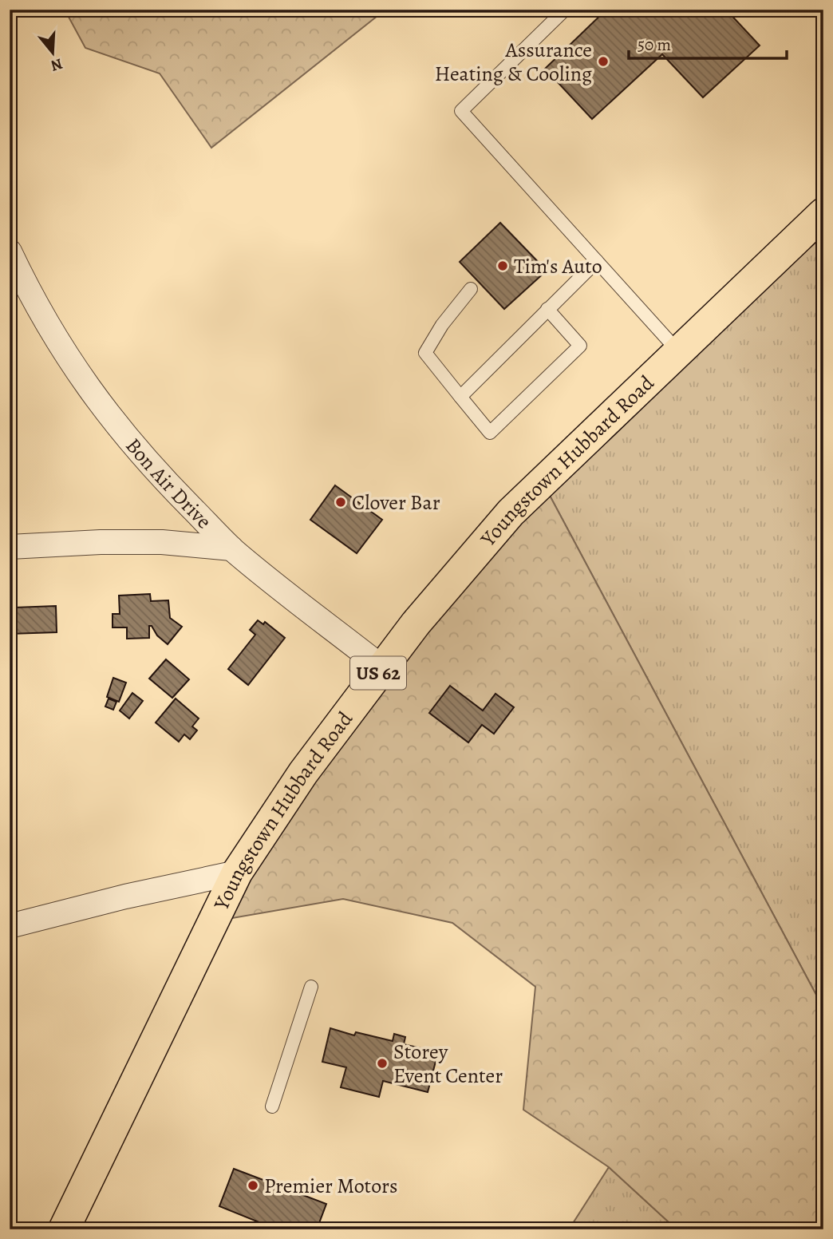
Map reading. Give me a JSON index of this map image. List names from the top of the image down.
{
  "streets": {
    "main road": ["Youngstown Hubbard Road", "US 62"],
    "street": ["Bon Air Drive"]
  },
  "crossings": [
    ["Youngstown Hubbard Road", "Bon Air Drive"]
  ],
  "places": [
    "Assurance Heating & Cooling",
    "Tim's Auto",
    "Clover Bar",
    "Storey Event Center",
    "Premier Motors"
  ],
  "scale_bar": "50 m",
  "north": "bottom"
}
